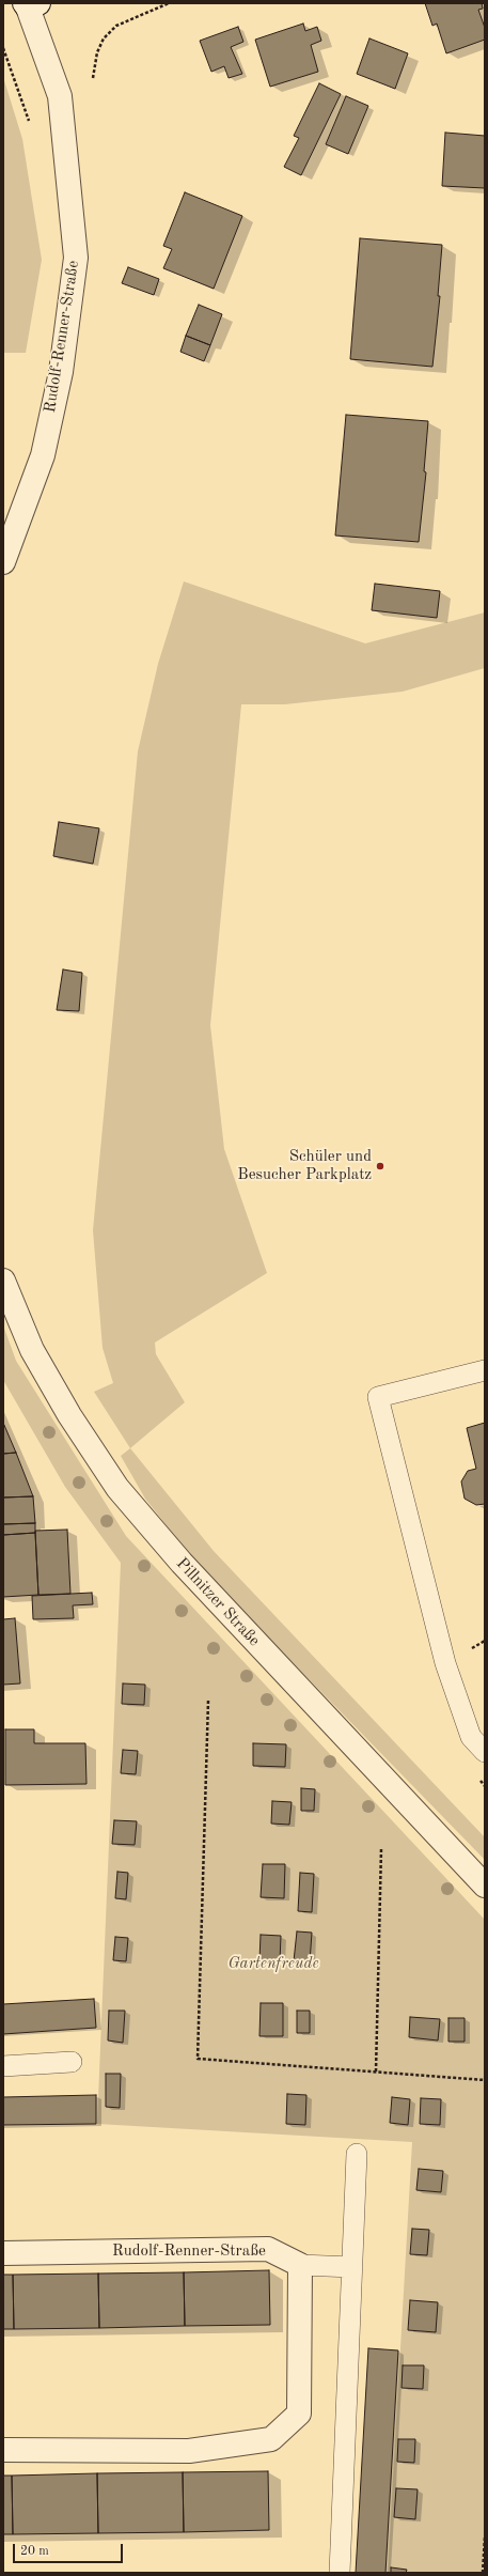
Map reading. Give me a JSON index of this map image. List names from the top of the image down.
{
  "streets": {
    "street": ["Rudolf-Renner-Straße", "Pillnitzer Straße"]
  },
  "parks": ["Gartenfreude"],
  "places": ["Schüler und Besucher Parkplatz"],
  "scale_bar": "20 m"
}
